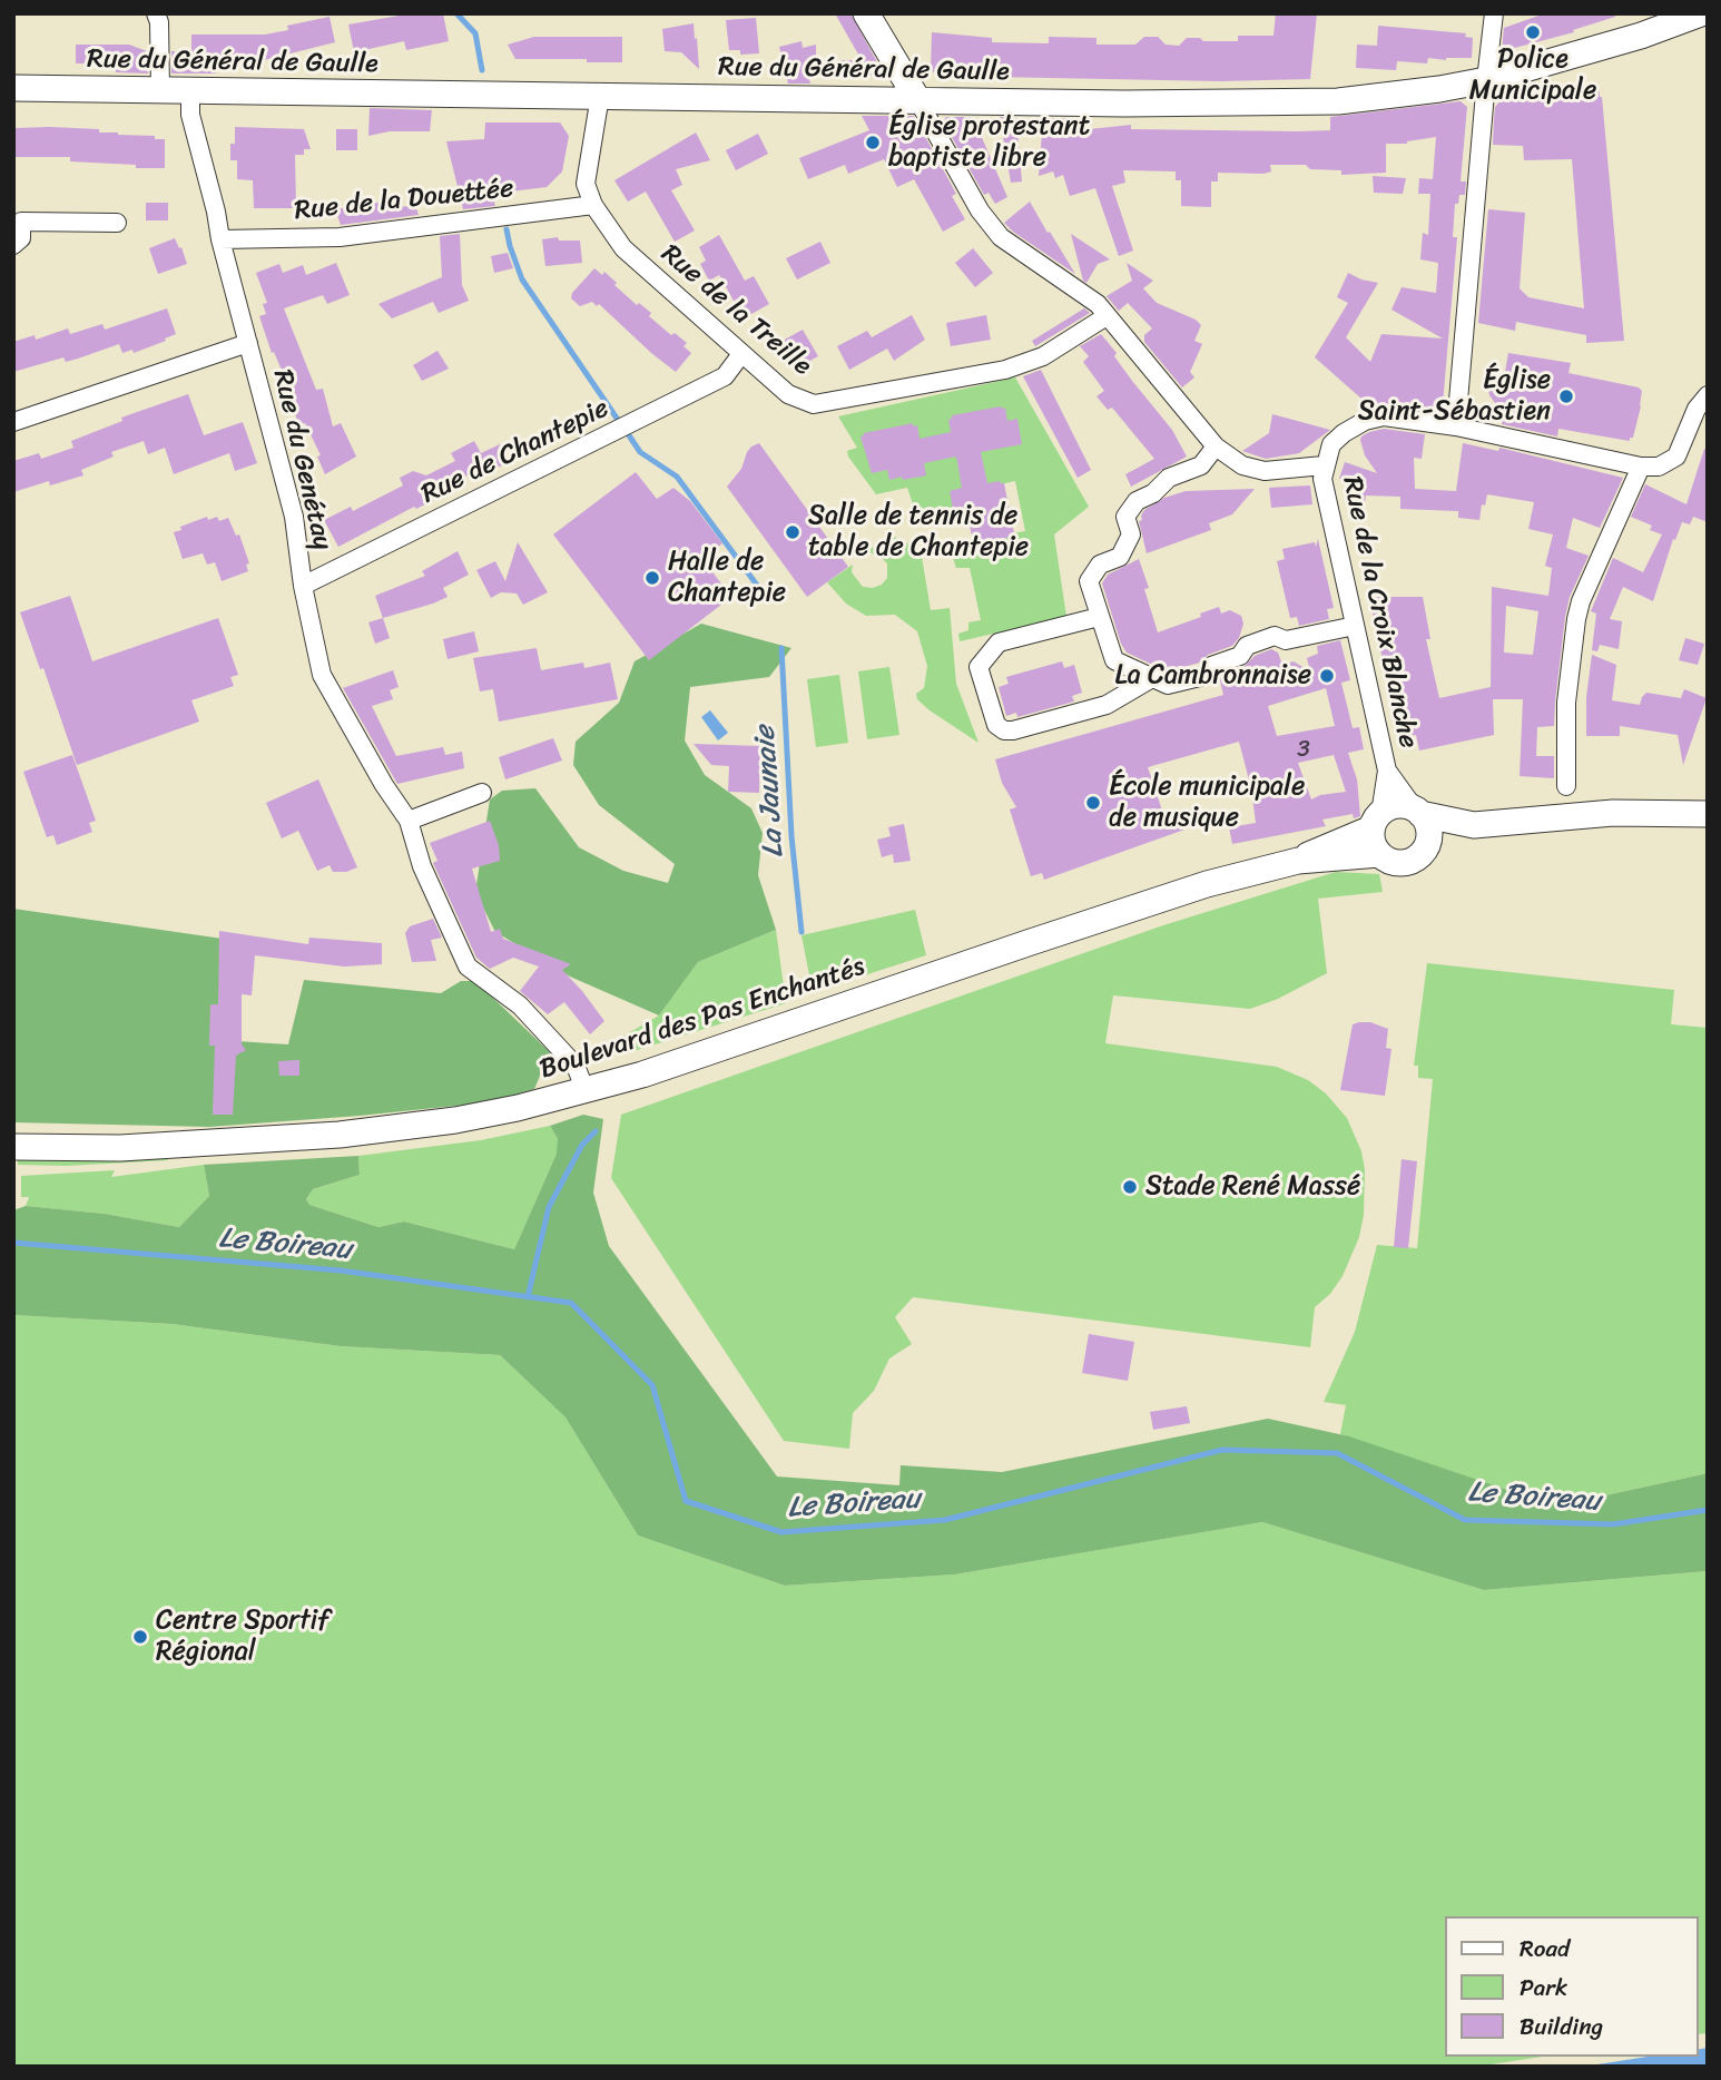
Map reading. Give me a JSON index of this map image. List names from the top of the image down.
{
  "streets": {
    "main road": ["Rue du Général de Gaulle", "Boulevard des Pas Enchantés"],
    "street": [
      "Rue de la Douettée",
      "Rue de la Treille",
      "Rue de Chantepie",
      "Rue du Genétay",
      "Rue de la Croix Blanche"
    ]
  },
  "crossings": [
    ["Rue du Général de Gaulle", "Rue de la Treille"],
    ["Rue du Général de Gaulle", "Rue du Genétay"],
    ["Rue de la Douettée", "Rue de la Treille"],
    ["Rue de la Douettée", "Rue du Genétay"],
    ["Rue de la Treille", "Rue de Chantepie"],
    ["Rue de Chantepie", "Rue du Genétay"],
    ["Rue du Genétay", "Boulevard des Pas Enchantés"],
    ["Rue de la Croix Blanche", "Boulevard des Pas Enchantés"]
  ],
  "water": ["La Jaunaie", "Le Boireau"],
  "places": [
    "Police Municipale",
    "Église protestant baptiste libre",
    "Église Saint-Sébastien",
    "Salle de tennis de table de Chantepie",
    "Halle de Chantepie",
    "La Cambronnaise",
    "École municipale de musique",
    "Stade René Massé",
    "Centre Sportif Régional"
  ],
  "house_numbers": ["3"],
  "legend": ["Road", "Park", "Building"]
}
